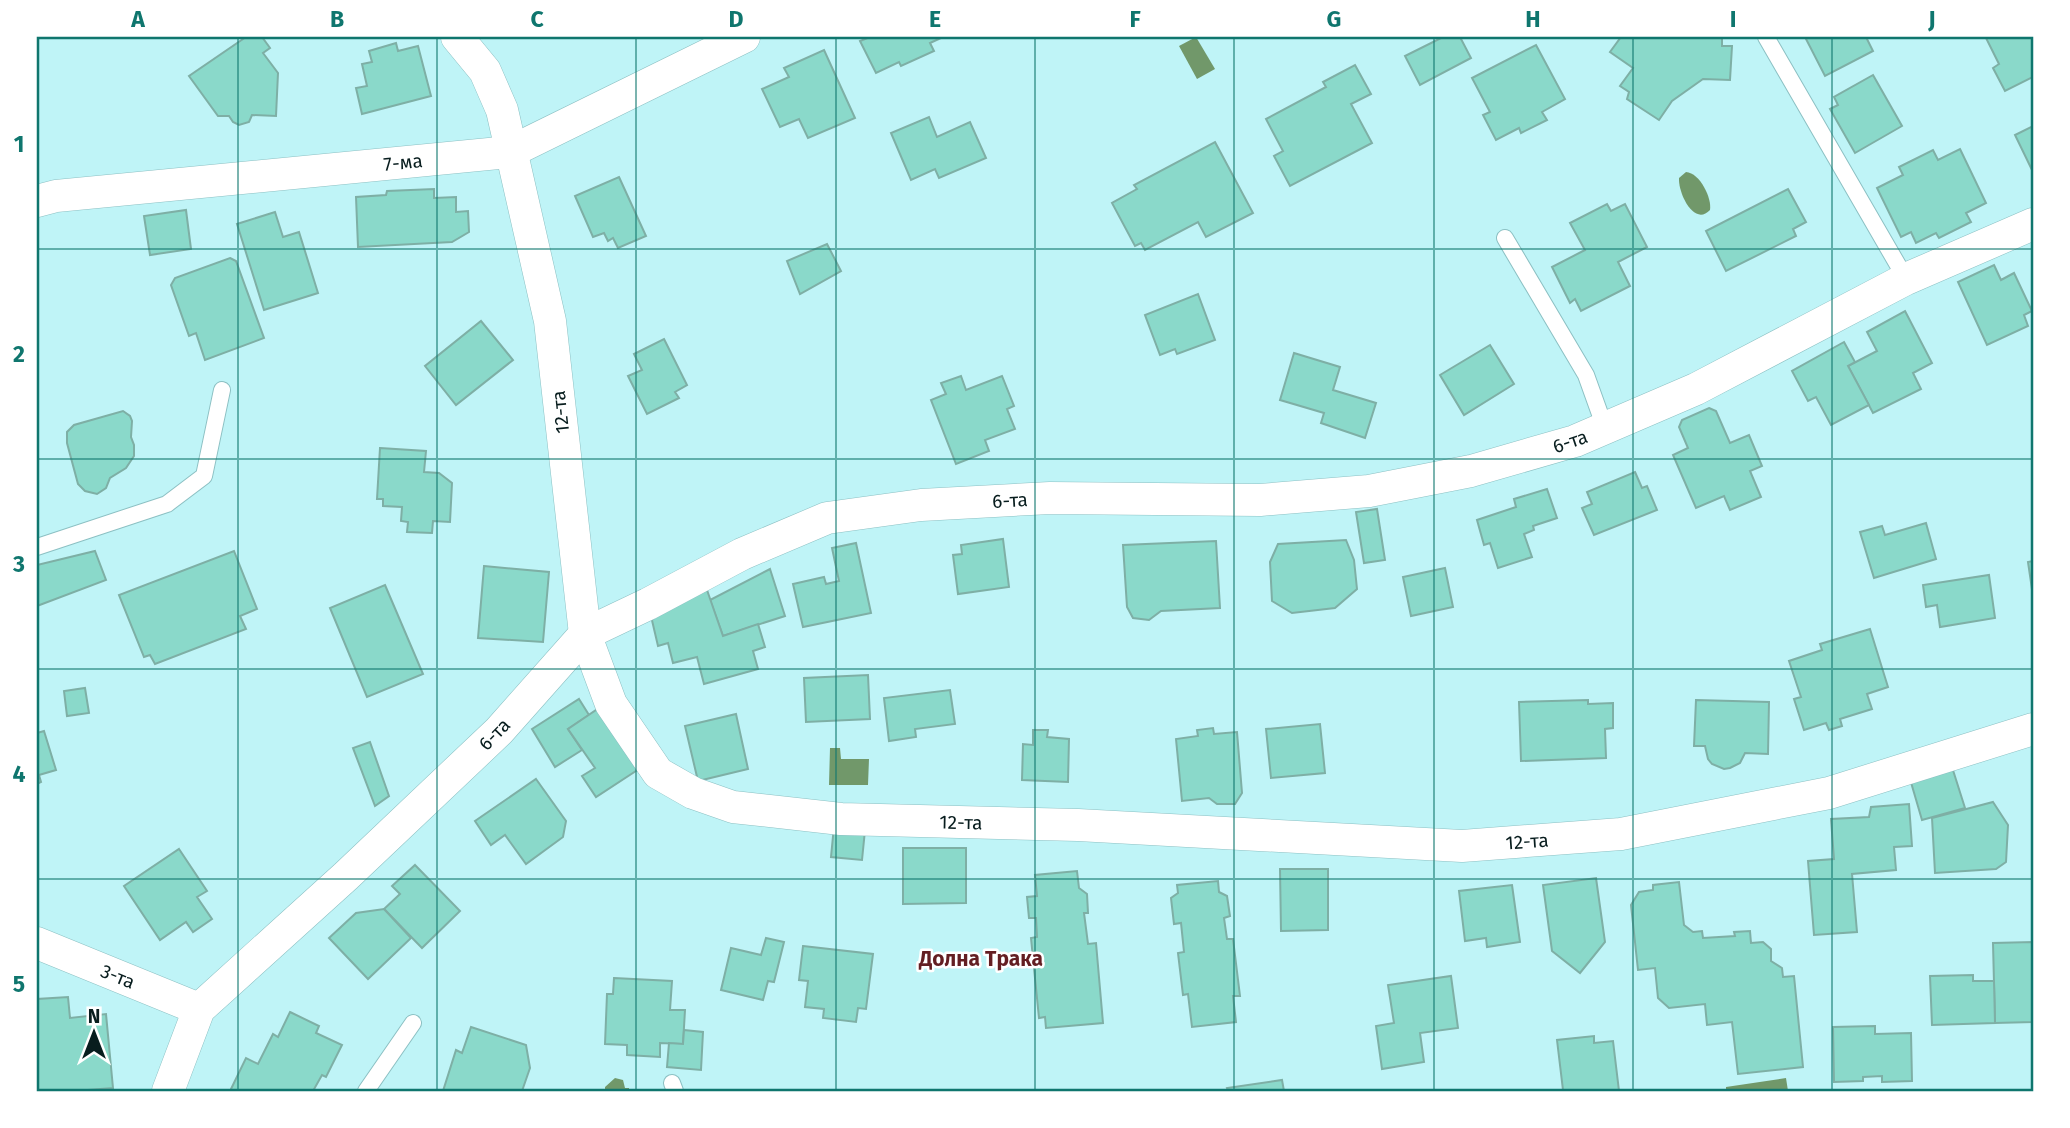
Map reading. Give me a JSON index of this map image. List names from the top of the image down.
{
  "streets": {
    "street": [
      "7-ма",
      "12-та",
      "6-та",
      "3-та"
    ]
  },
  "crossings": [
    ["7-ма", "12-та"],
    ["12-та", "6-та"],
    ["6-та", "3-та"]
  ],
  "districts": ["Долна Трака"],
  "north": "top",
  "grid": {
    "columns": [
      "A",
      "B",
      "C",
      "D",
      "E",
      "F",
      "G",
      "H",
      "I",
      "J"
    ],
    "rows": [
      "1",
      "2",
      "3",
      "4",
      "5"
    ]
  }
}
